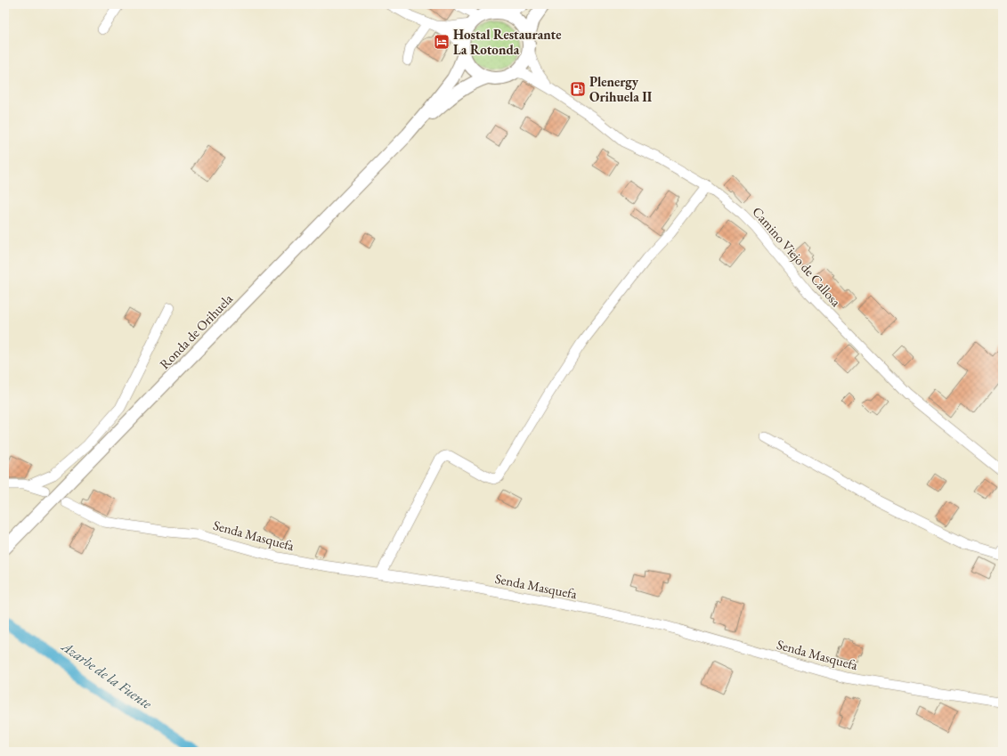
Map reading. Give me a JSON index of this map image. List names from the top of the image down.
{
  "streets": {
    "main road": ["Ronda de Orihuela"],
    "street": ["Camino Viejo de Callosa", "Senda Masquefa"]
  },
  "crossings": [
    ["Camino Viejo de Callosa", "Ronda de Orihuela"]
  ],
  "water": ["Azarbe de la Fuente"],
  "places": {
    "hotel": ["Hostal Restaurante La Rotonda"],
    "fuel station": ["Plenergy Orihuela II"]
  }
}
